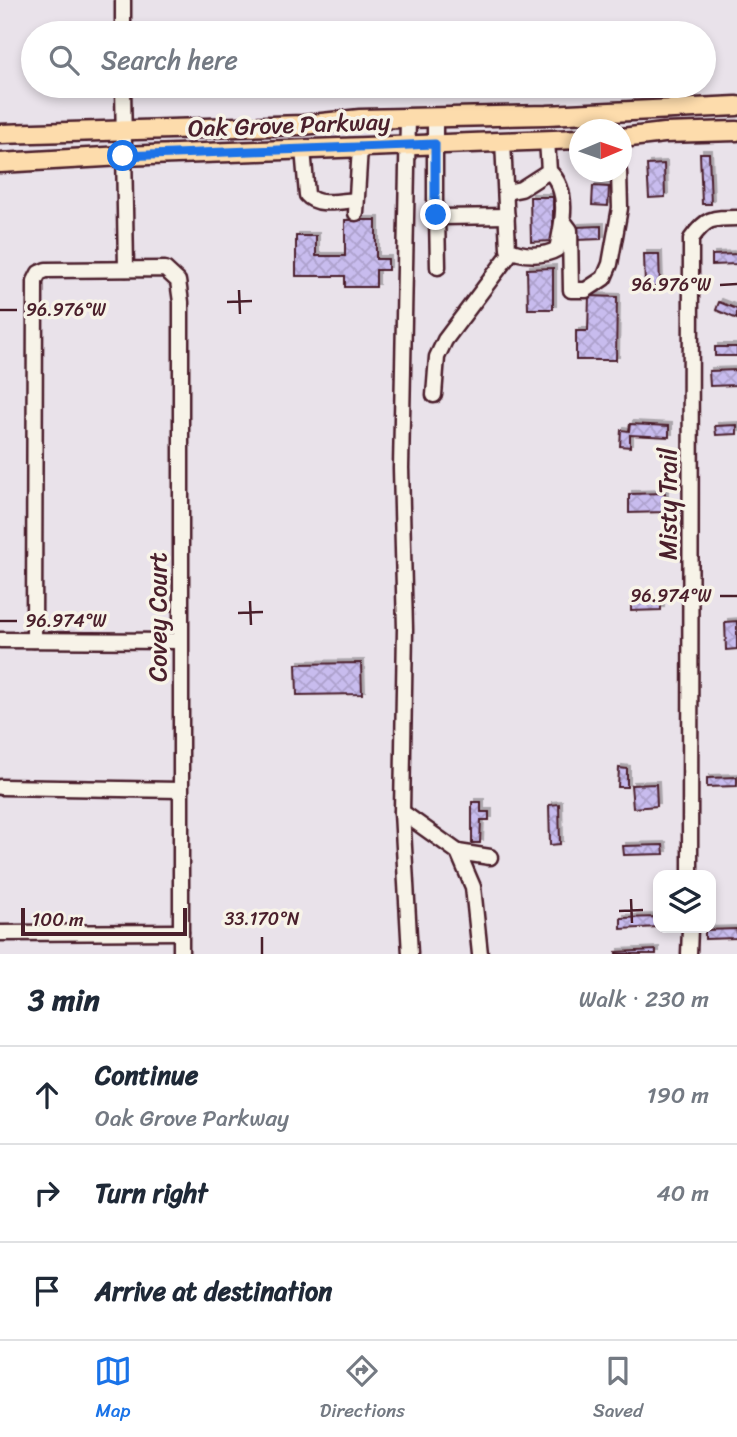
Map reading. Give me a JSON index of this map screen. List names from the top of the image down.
{
  "streets": {
    "main road": ["Oak Grove Parkway"],
    "street": ["Misty Trail", "Covey Court"]
  },
  "scale_bar": "100 m",
  "north": "right",
  "page": {
    "search": "Search here",
    "scale": "100 m",
    "heading": ["3 min", "Walk · 230 m"],
    "list": [
      ["Continue", "Oak Grove Parkway", "190 m"],
      ["Turn right", "40 m"],
      "Arrive at destination"
    ],
    "nav": ["Map", "Directions", "Saved"]
  },
  "coordinates": ["96.976°W", "96.974°W", "33.170°N"]
}
